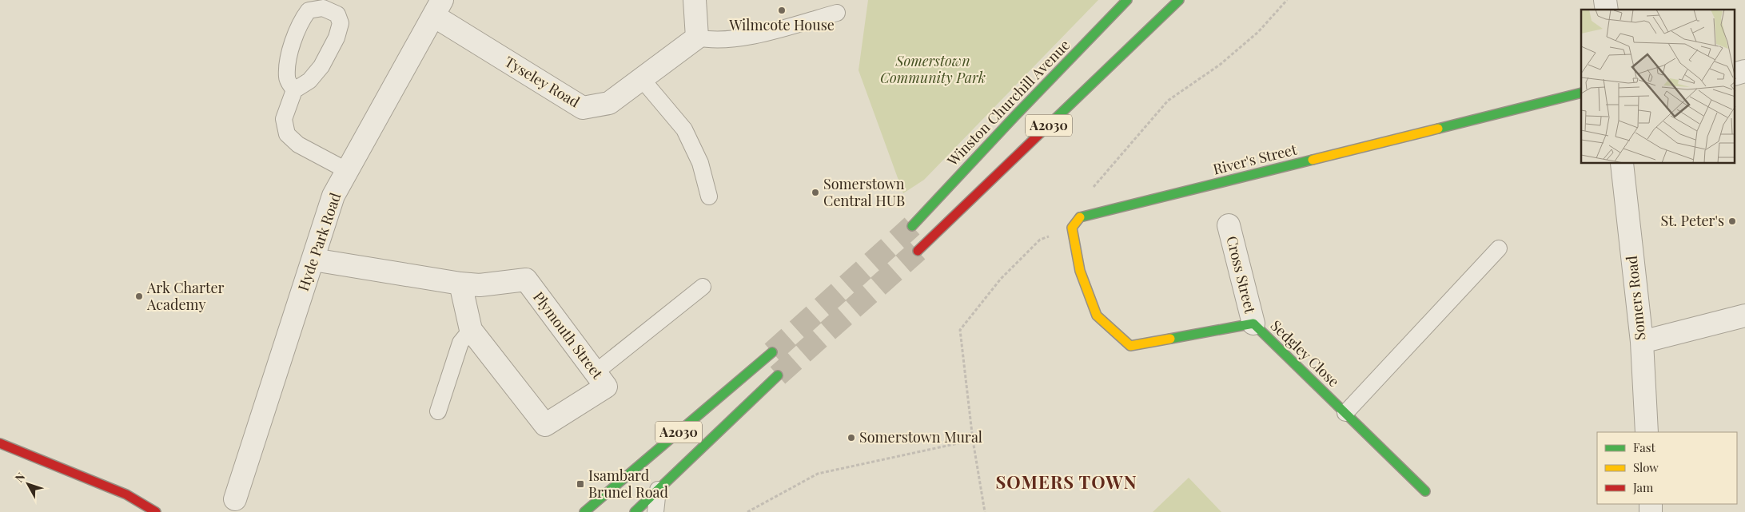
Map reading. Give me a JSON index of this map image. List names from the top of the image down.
{
  "streets": {
    "street": [
      "Tyseley Road",
      "Winston Churchill Avenue",
      "A2030",
      "River's Street",
      "Hyde Park Road",
      "Cross Street",
      "Somers Road",
      "Plymouth Street",
      "Sedgley Close"
    ]
  },
  "crossings": [
    ["Tyseley Road", "Hyde Park Road"],
    ["Hyde Park Road", "Plymouth Street"],
    ["Cross Street", "Sedgley Close"]
  ],
  "districts": ["SOMERS TOWN"],
  "parks": ["Somerstown Community Park"],
  "places": {
    "other": [
      "Wilmcote House",
      "Somerstown Central HUB",
      "St. Peter's",
      "Ark Charter Academy",
      "Somerstown Mural"
    ],
    "transit": ["Isambard Brunel Road"]
  },
  "legend": ["Fast", "Slow", "Jam"],
  "north": "top left"
}
